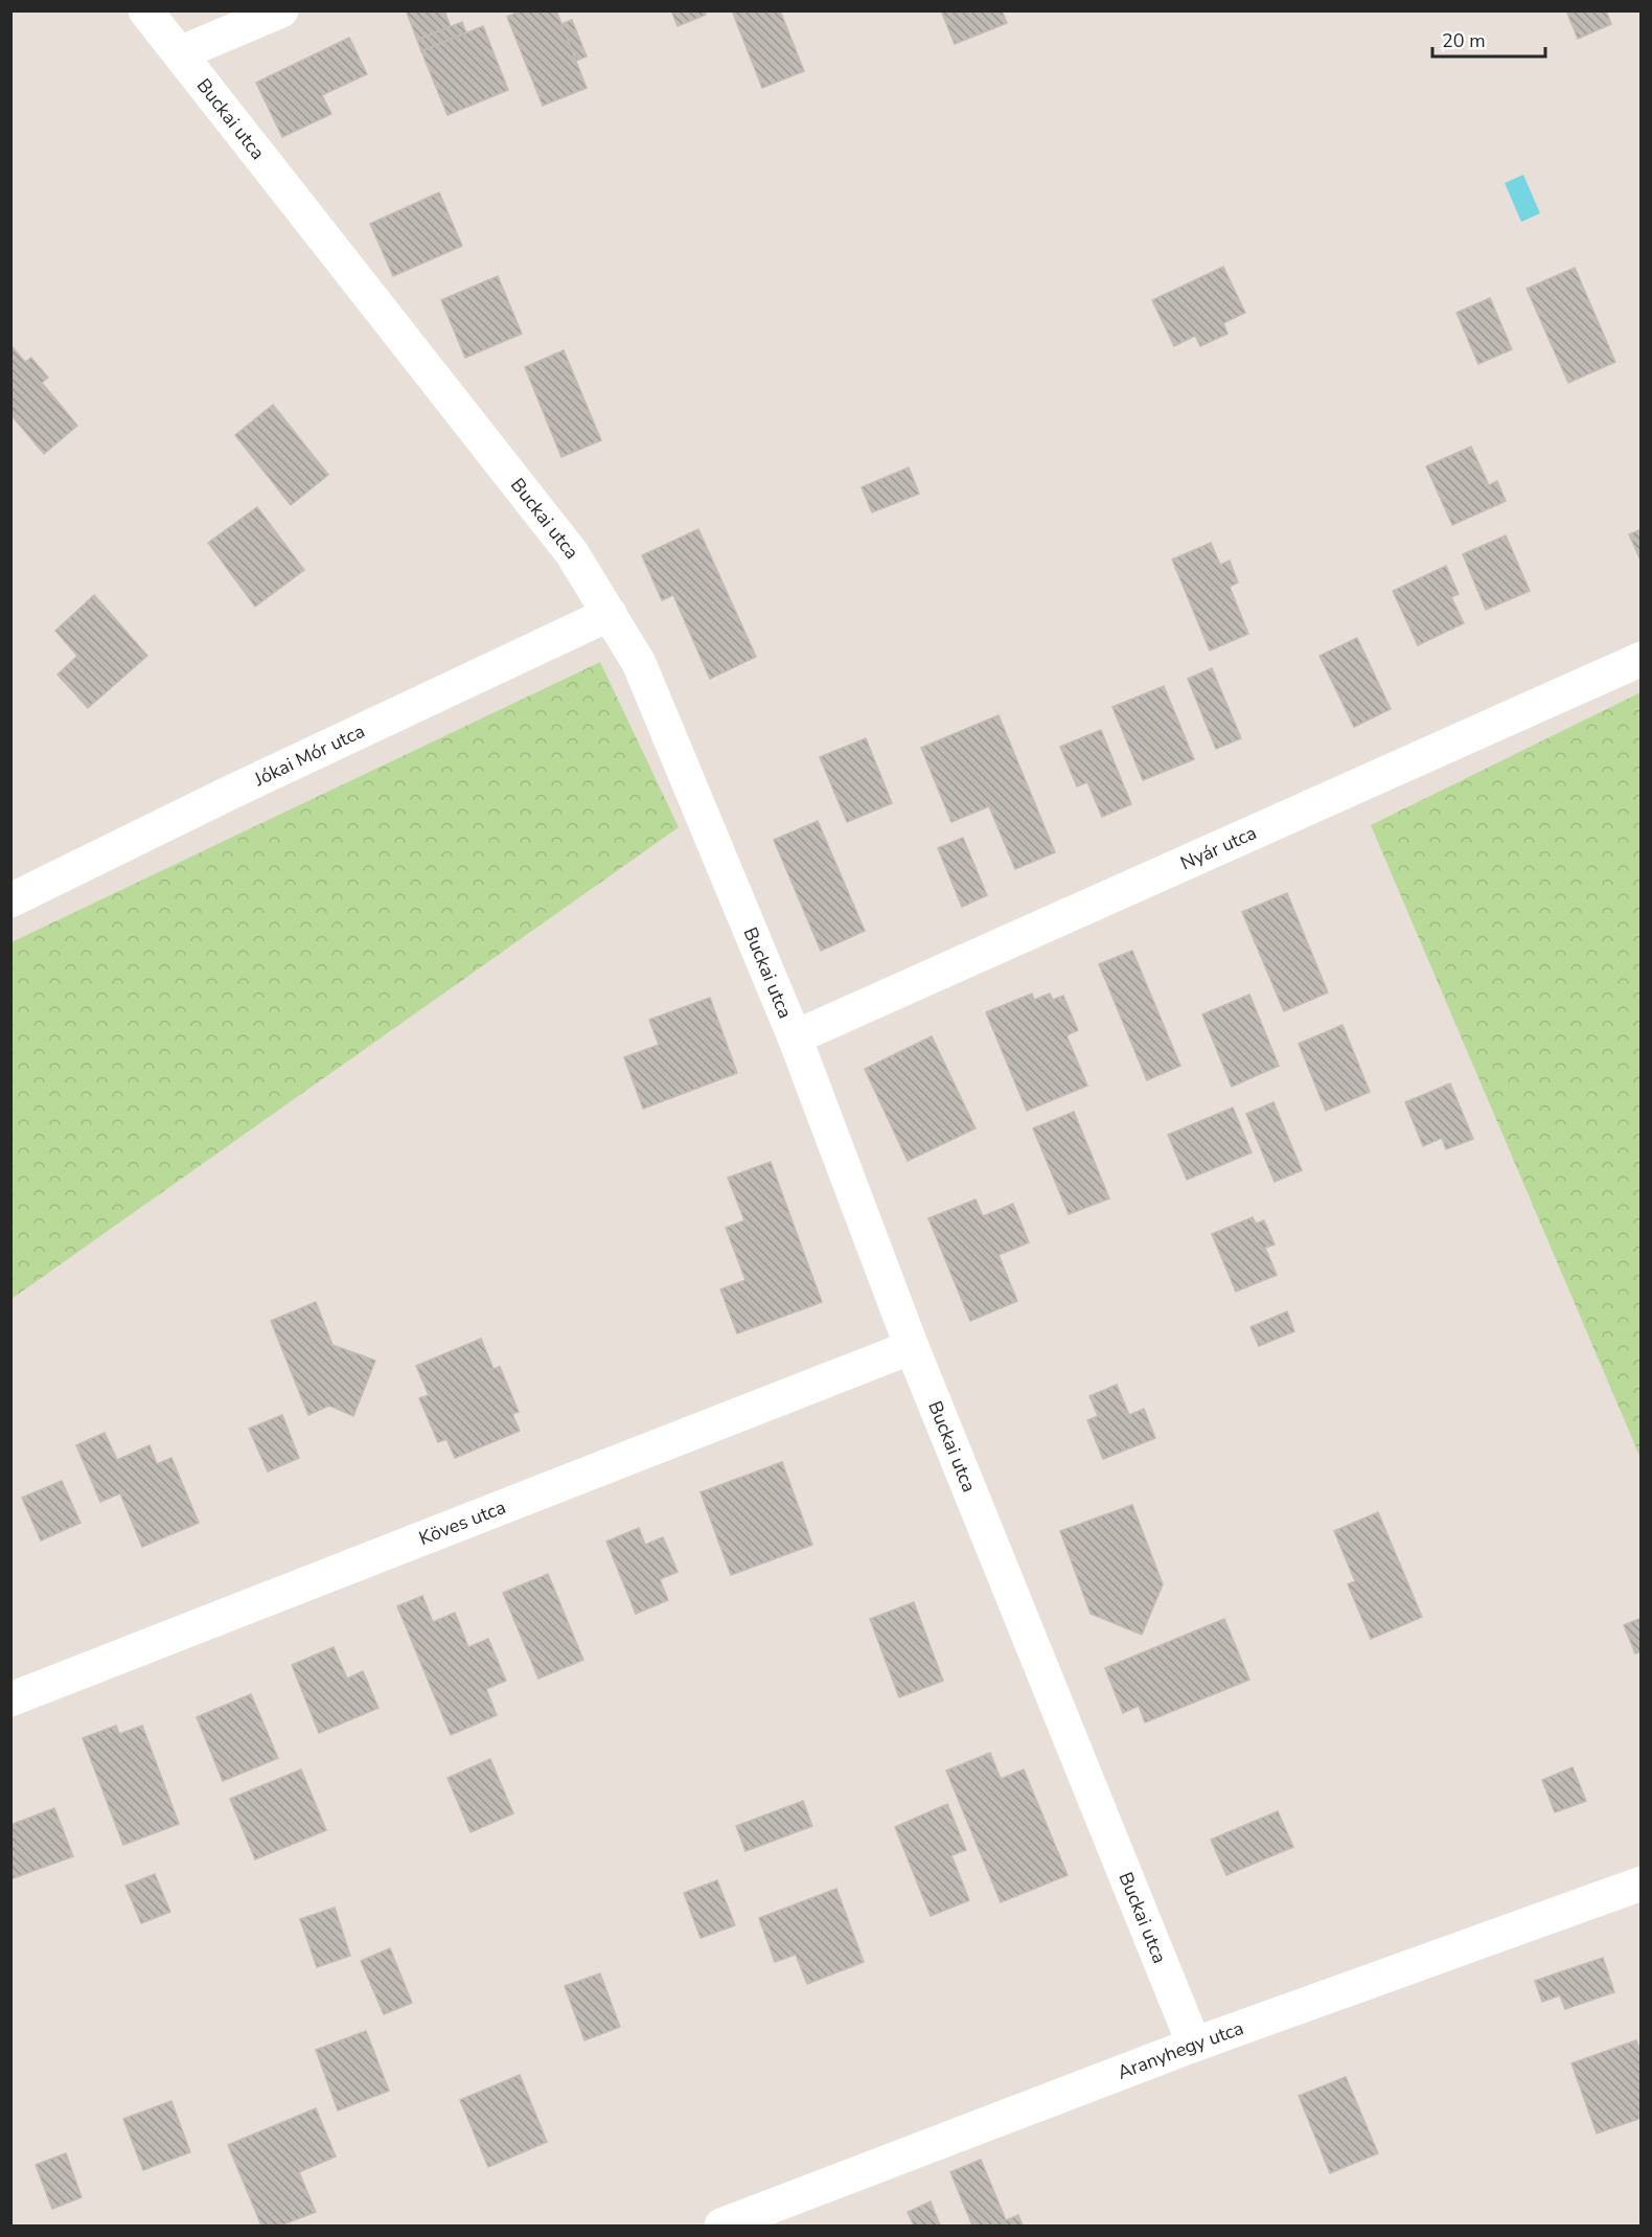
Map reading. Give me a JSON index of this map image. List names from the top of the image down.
{
  "streets": {
    "street": [
      "Buckai utca",
      "Jókai Mór utca",
      "Nyár utca",
      "Köves utca",
      "Aranyhegy utca"
    ]
  },
  "crossings": [
    ["Buckai utca", "Jókai Mór utca"],
    ["Buckai utca", "Nyár utca"],
    ["Buckai utca", "Köves utca"],
    ["Buckai utca", "Aranyhegy utca"]
  ],
  "scale_bar": "20 m"
}
